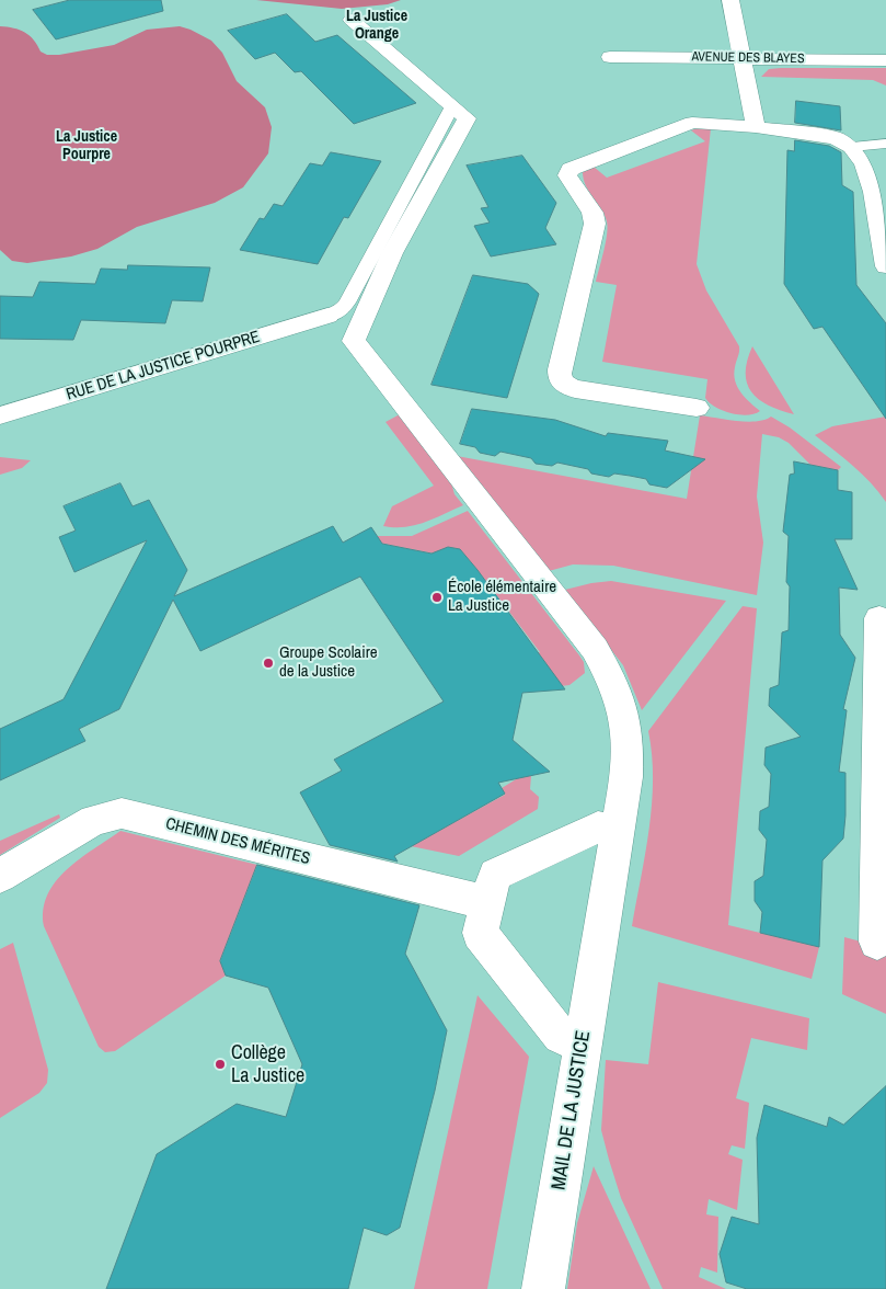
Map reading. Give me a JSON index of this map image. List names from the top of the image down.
{
  "streets": {
    "street": [
      "AVENUE DES BLAYES",
      "RUE DE LA JUSTICE POURPRE",
      "CHEMIN DES MÉRITES",
      "MAIL DE LA JUSTICE"
    ]
  },
  "districts": ["La Justice Orange", "La Justice Pourpre"],
  "places": ["École élémentaire La Justice", "Groupe Scolaire de la Justice", "Collège La Justice"]
}
